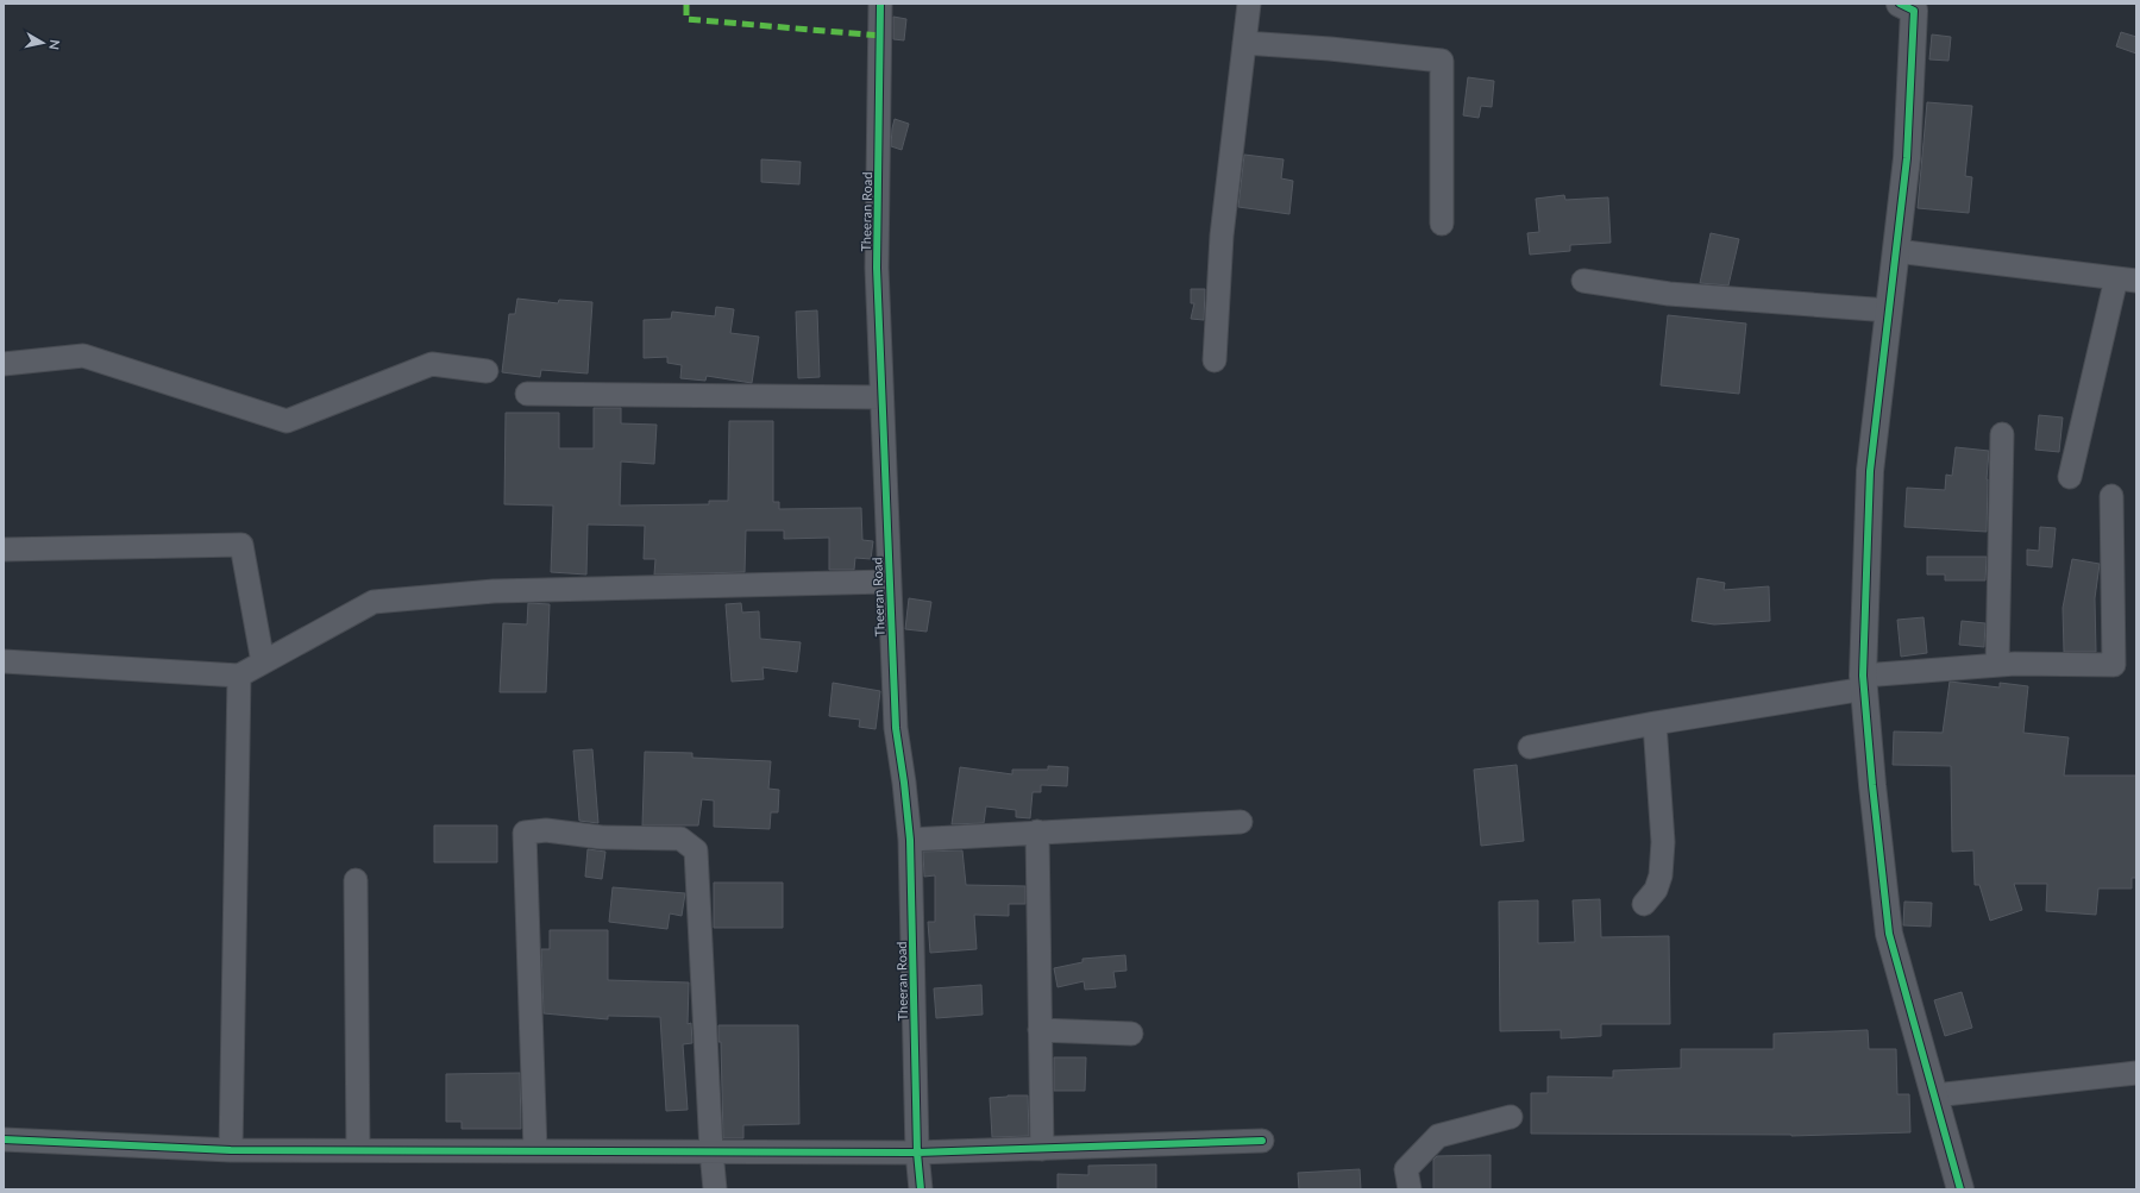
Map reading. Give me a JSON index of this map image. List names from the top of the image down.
{
  "streets": {
    "street": ["Theeran Road"]
  },
  "north": "right"
}
